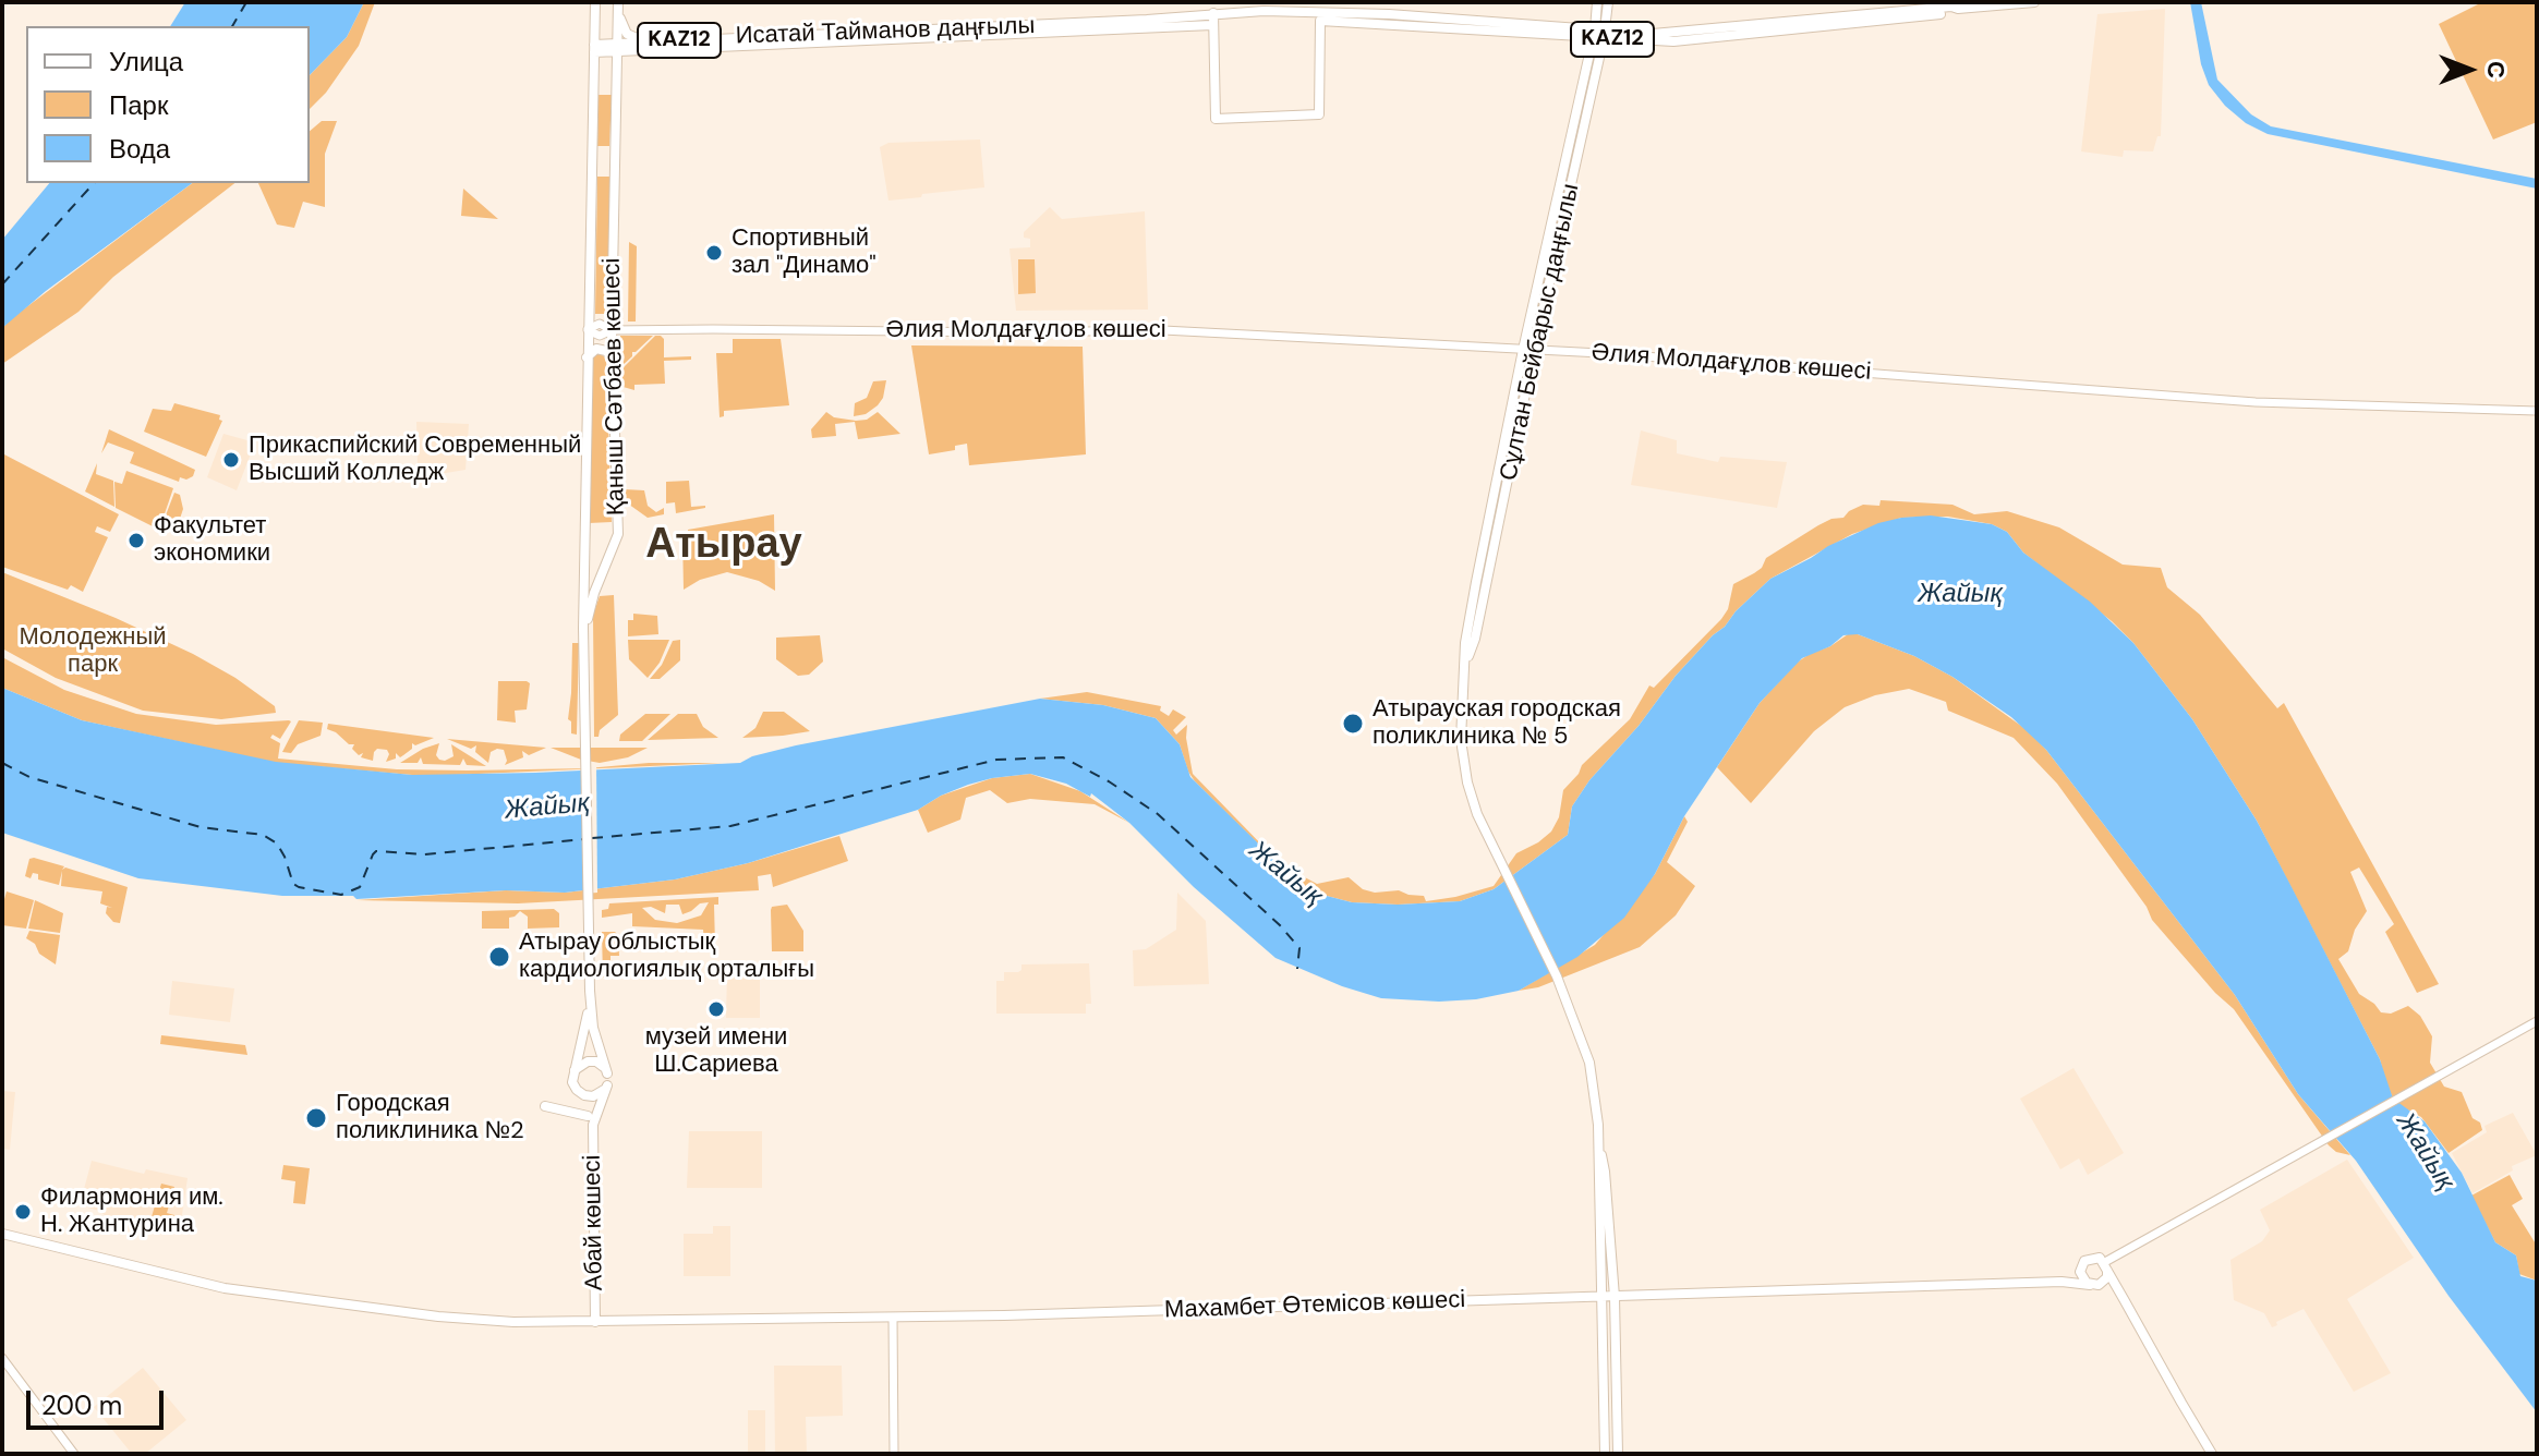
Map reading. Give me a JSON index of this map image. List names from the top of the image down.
{
  "streets": {
    "main road": [
      "Исатай Тайманов даңғылы",
      "KAZ12",
      "Әлия Молдағұлов көшесі",
      "Сұлтан Бейбарыс даңғылы",
      "Қаныш Сәтбаев көшесі",
      "Абай көшесі",
      "Махамбет Өтемісов көшесі"
    ]
  },
  "crossings": [
    ["Исатай Тайманов даңғылы", "KAZ12"],
    ["Исатай Тайманов даңғылы", "Сұлтан Бейбарыс даңғылы"],
    ["Исатай Тайманов даңғылы", "Қаныш Сәтбаев көшесі"],
    ["Әлия Молдағұлов көшесі", "Сұлтан Бейбарыс даңғылы"],
    ["Әлия Молдағұлов көшесі", "Қаныш Сәтбаев көшесі"],
    ["Сұлтан Бейбарыс даңғылы", "Махамбет Өтемісов көшесі"],
    ["Абай көшесі", "Махамбет Өтемісов көшесі"]
  ],
  "districts": ["Атырау"],
  "water": ["Жайық"],
  "parks": ["Молодежный парк"],
  "places": [
    "Спортивный зал \"Динамо\"",
    "Прикаспийский Современный Высший Колледж",
    "Факультет экономики",
    "Атырауская городская поликлиника № 5",
    "Атырау облыстық кардиологиялық орталығы",
    "музей имени Ш.Сариева",
    "Городская поликлиника №2",
    "Филармония им. Н. Жантурина"
  ],
  "legend": ["Улица", "Парк", "Вода"],
  "scale_bar": "200 m",
  "north": "right"
}
